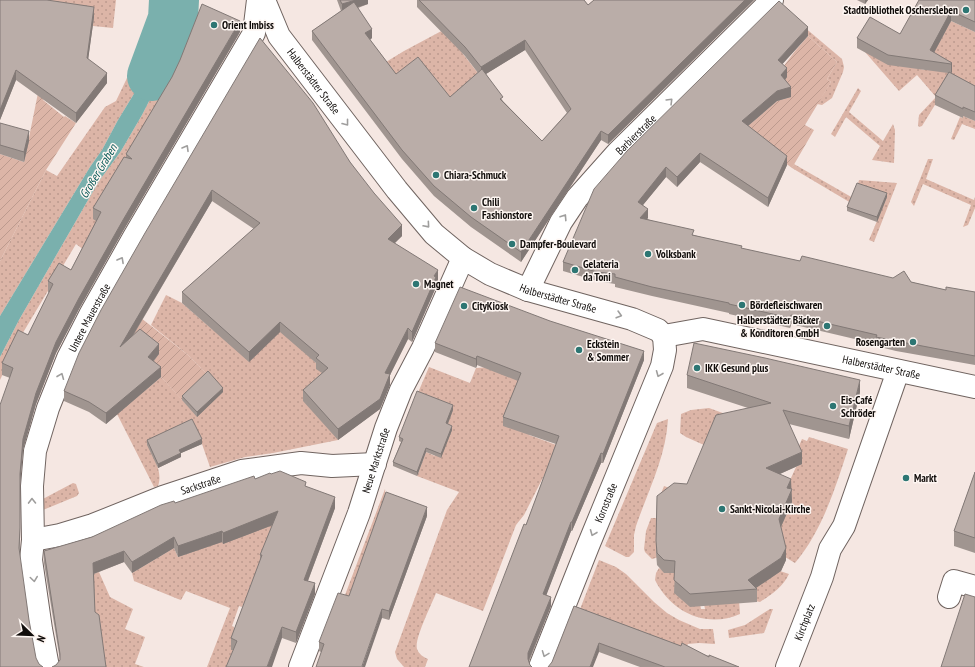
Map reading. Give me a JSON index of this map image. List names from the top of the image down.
{
  "streets": {
    "street": [
      "Halberstädter Straße",
      "Barbierstraße",
      "Untere Mauerstraße",
      "Neue Marktstraße",
      "Sackstraße",
      "Kornstraße",
      "Kirchplatz"
    ]
  },
  "crossings": [
    ["Halberstädter Straße", "Barbierstraße"],
    ["Halberstädter Straße", "Neue Marktstraße"],
    ["Halberstädter Straße", "Kornstraße"],
    ["Halberstädter Straße", "Kirchplatz"],
    ["Untere Mauerstraße", "Sackstraße"],
    ["Neue Marktstraße", "Sackstraße"]
  ],
  "one_way": ["Halberstädter Straße", "Barbierstraße", "Kornstraße"],
  "water": ["Großer Graben"],
  "places": [
    "Stadtbibliothek Oschersleben",
    "Orient Imbiss",
    "Chiara-Schmuck",
    "Chili Fashionstore",
    "Dampfer-Boulevard",
    "Volksbank",
    "Gelateria da Toni",
    "Magnet",
    "Bördefleischwaren",
    "CityKiosk",
    "Halberstädter Bäcker & Konditoren GmbH",
    "Rosengarten",
    "Eckstein & Sommer",
    "IKK Gesund plus",
    "Eis-Café Schröder",
    "Markt",
    "Sankt-Nicolai-Kirche"
  ],
  "north": "bottom right"
}
